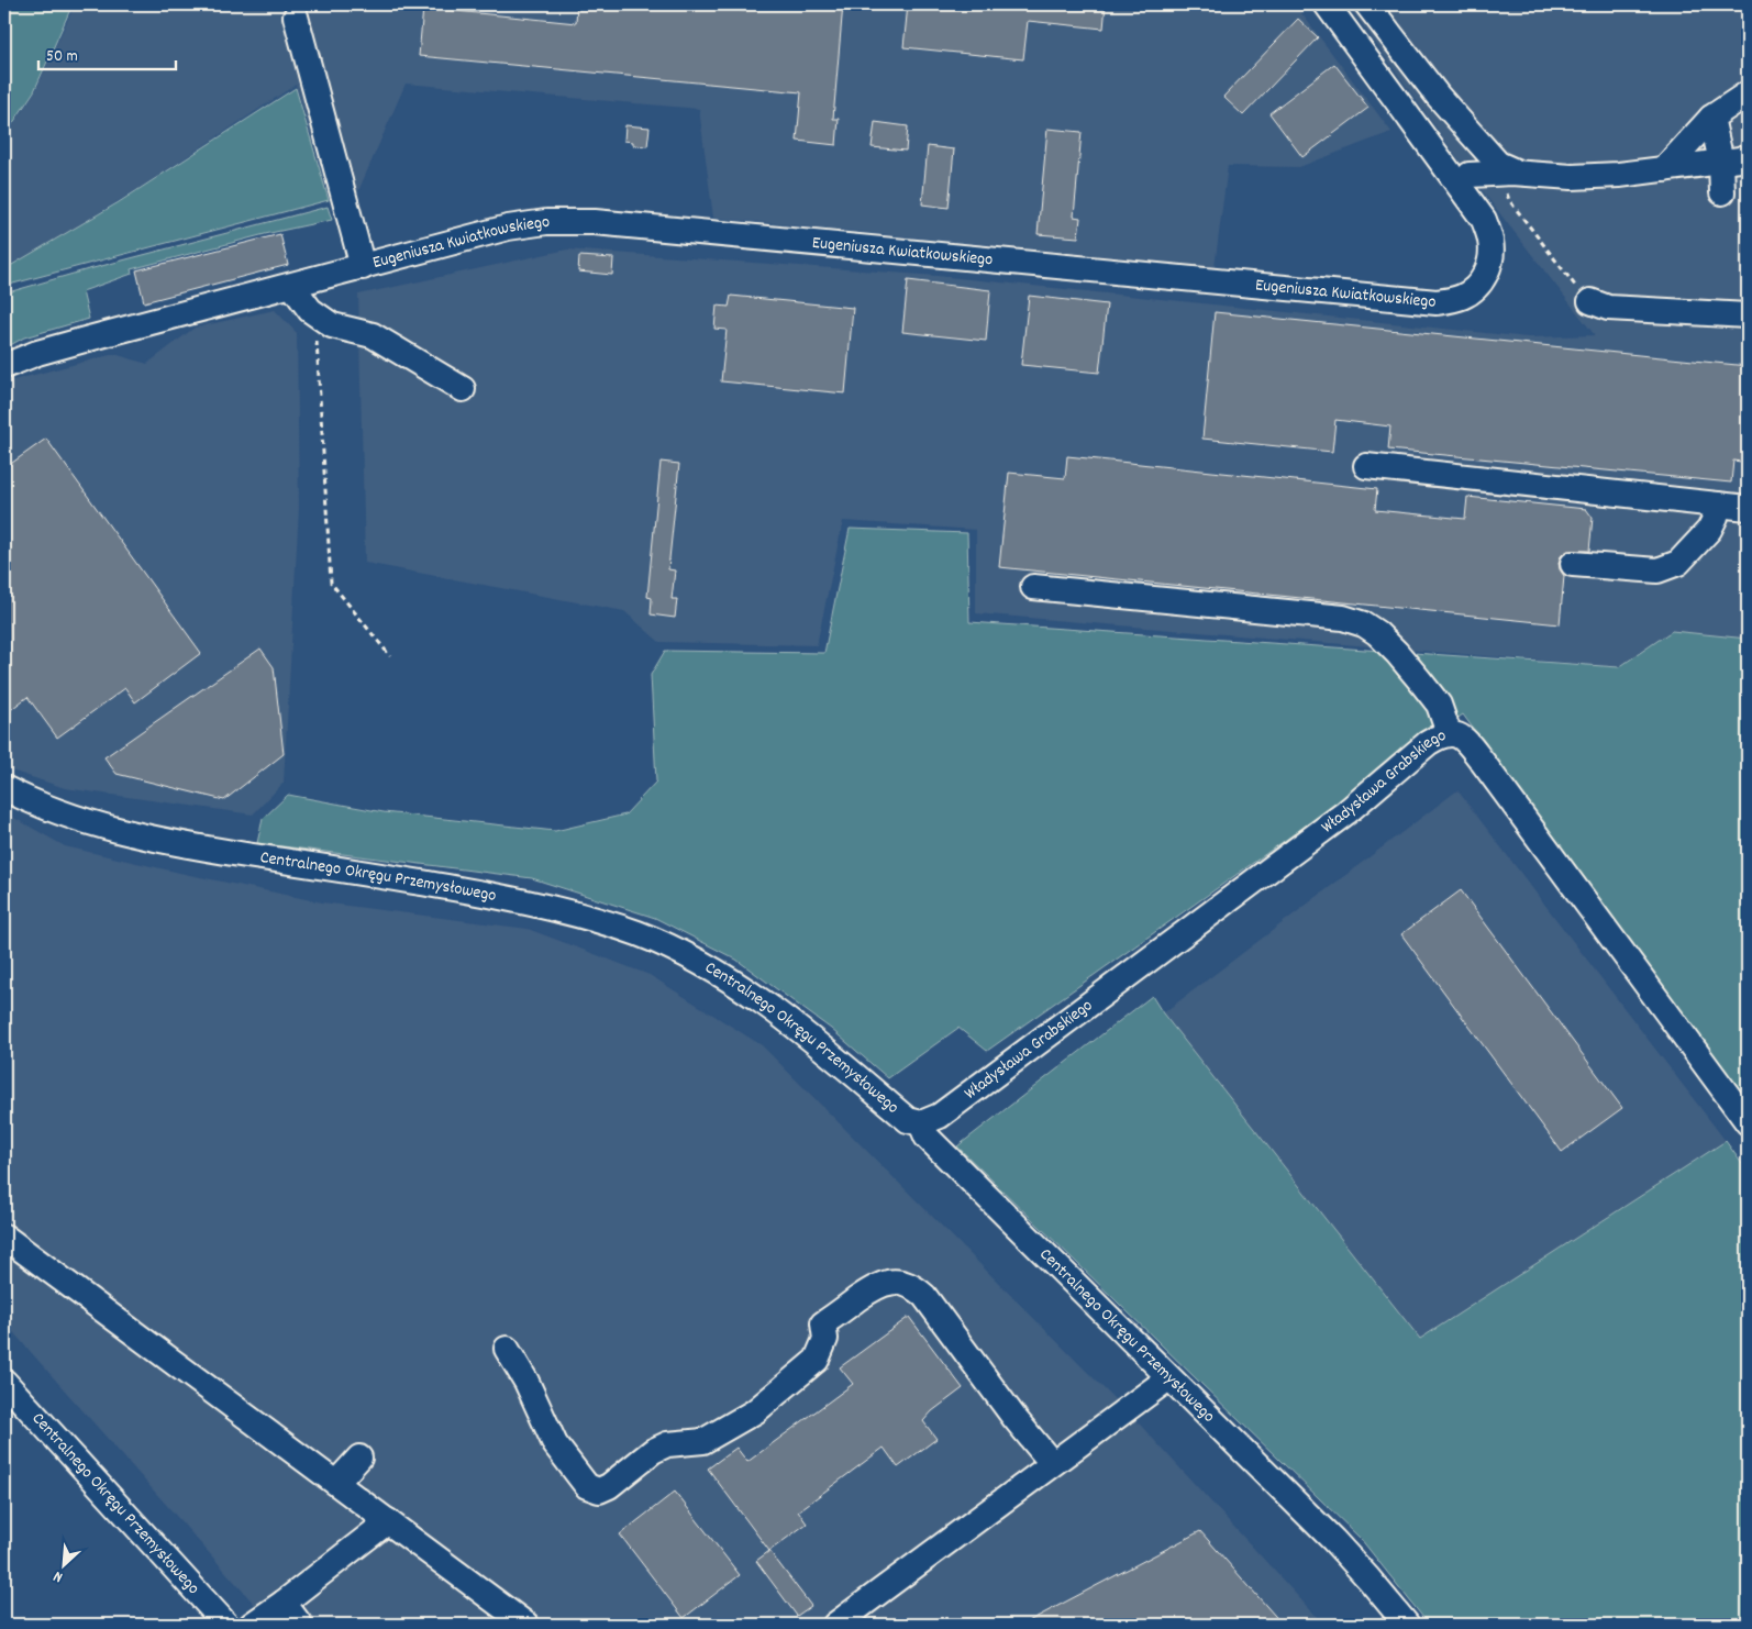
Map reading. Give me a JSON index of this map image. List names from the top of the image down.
{
  "streets": {
    "street": ["Eugeniusza Kwiatkowskiego", "Władysława Grabskiego", "Centralnego Okręgu Przemysłowego"]
  },
  "crossings": [
    ["Władysława Grabskiego", "Centralnego Okręgu Przemysłowego"]
  ],
  "scale_bar": "50 m",
  "north": "bottom left"
}
